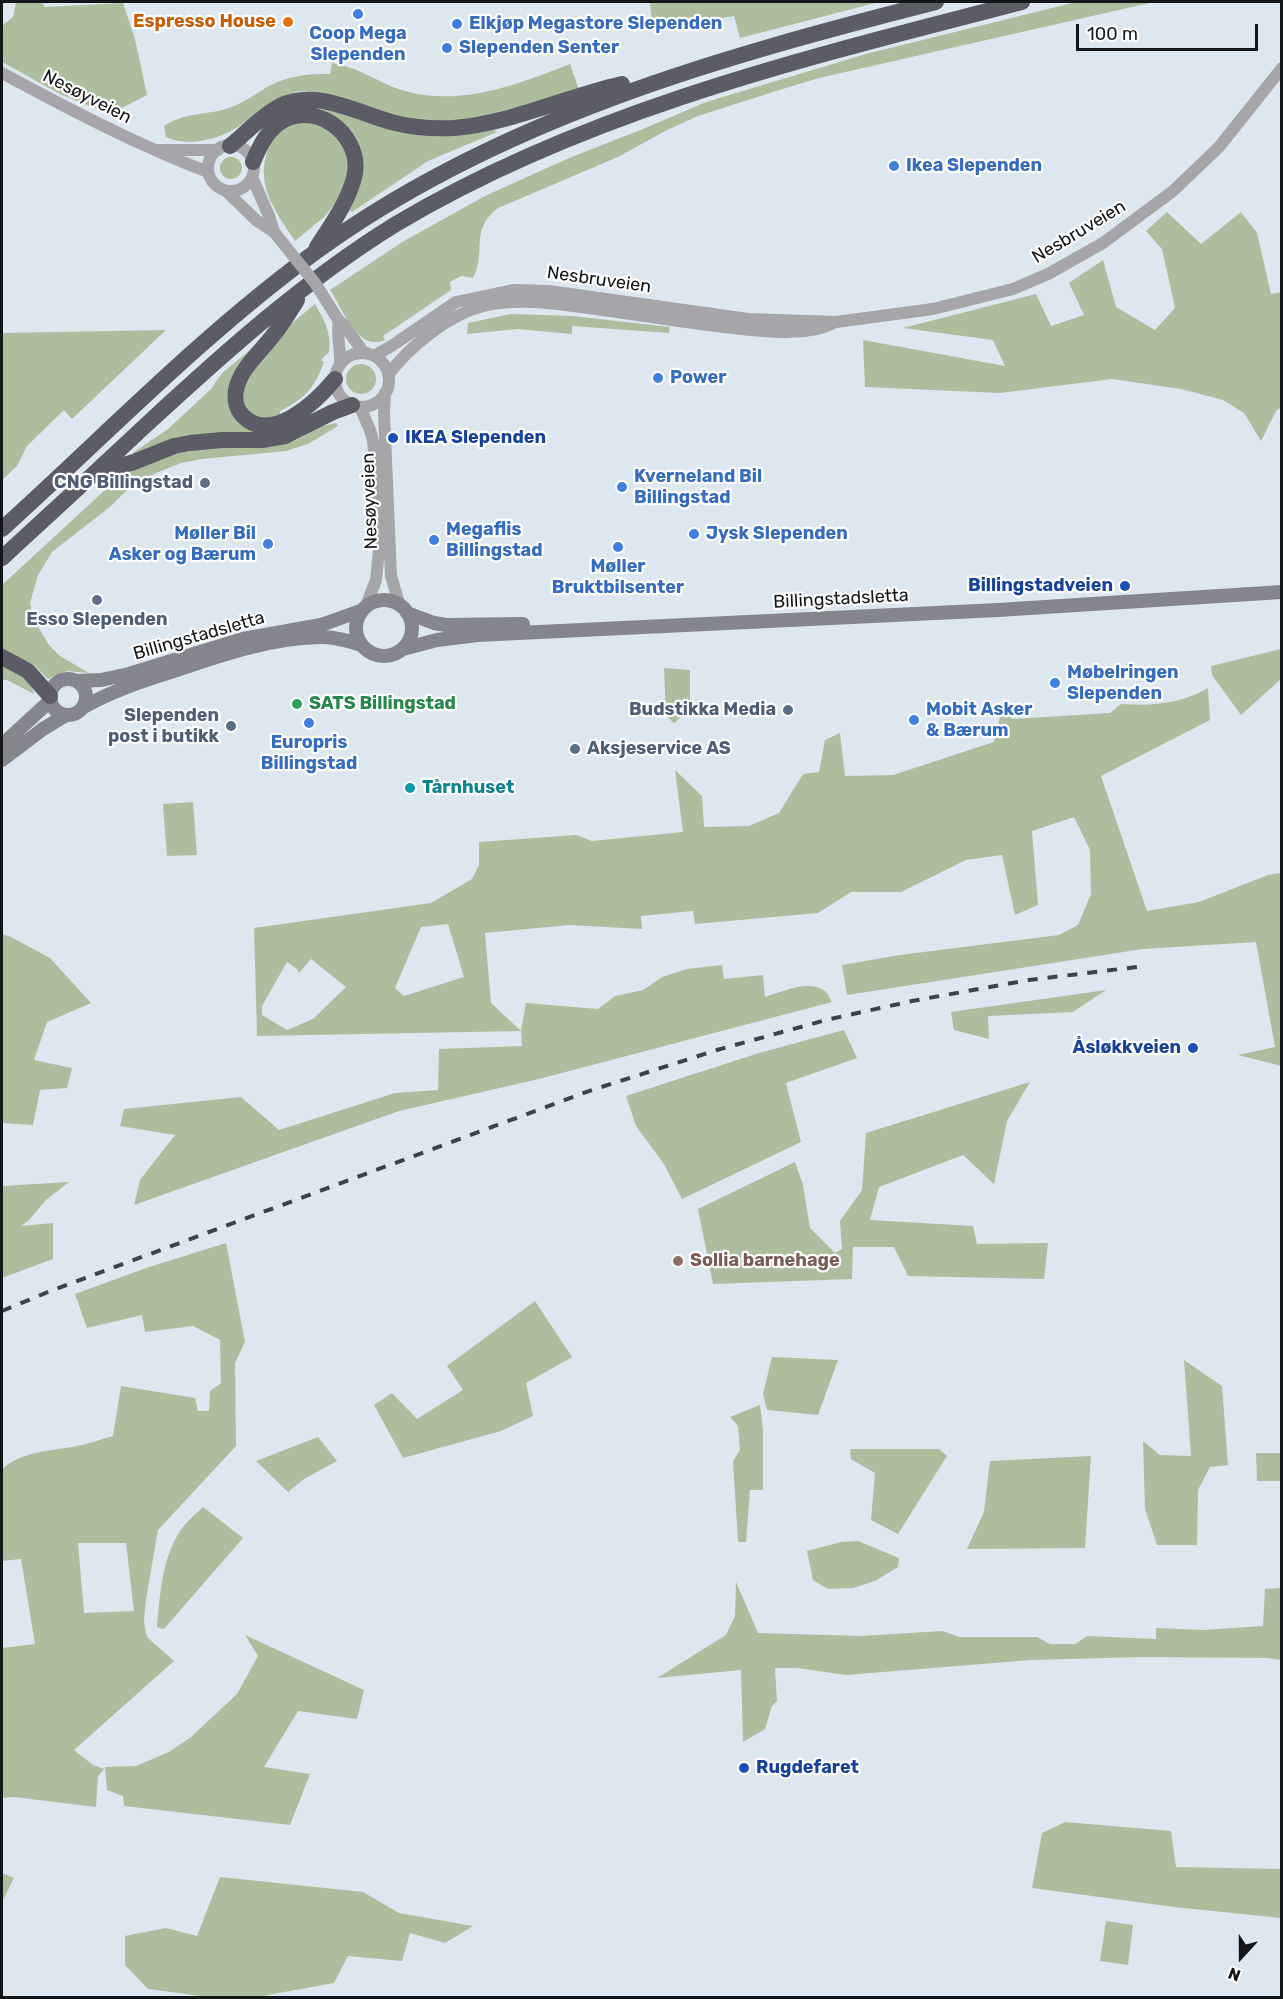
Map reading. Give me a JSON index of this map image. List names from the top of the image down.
{
  "streets": {
    "main road": ["Billingstadsletta"],
    "street": ["Nesøyveien", "Nesbruveien"]
  },
  "crossings": [
    ["Nesøyveien", "Nesbruveien"],
    ["Nesøyveien", "Billingstadsletta"]
  ],
  "places": [
    "Coop Mega Slependen",
    "Espresso House",
    "Elkjøp Megastore Slependen",
    "Slependen Senter",
    "Ikea Slependen",
    "Power",
    "IKEA Slependen",
    "CNG Billingstad",
    "Kverneland Bil Billingstad",
    "Jysk Slependen",
    "Megaflis Billingstad",
    "Møller Bil Asker og Bærum",
    "Møller Bruktbilsenter",
    "Billingstadveien",
    "Esso Slependen",
    "Møbelringen Slependen",
    "SATS Billingstad",
    "Budstikka Media",
    "Mobit Asker & Bærum",
    "Europris Billingstad",
    "Slependen post i butikk",
    "Aksjeservice AS",
    "Tårnhuset",
    "Åsløkkveien",
    "Sollia barnehage",
    "Rugdefaret"
  ],
  "scale_bar": "100 m",
  "north": "bottom"
}
